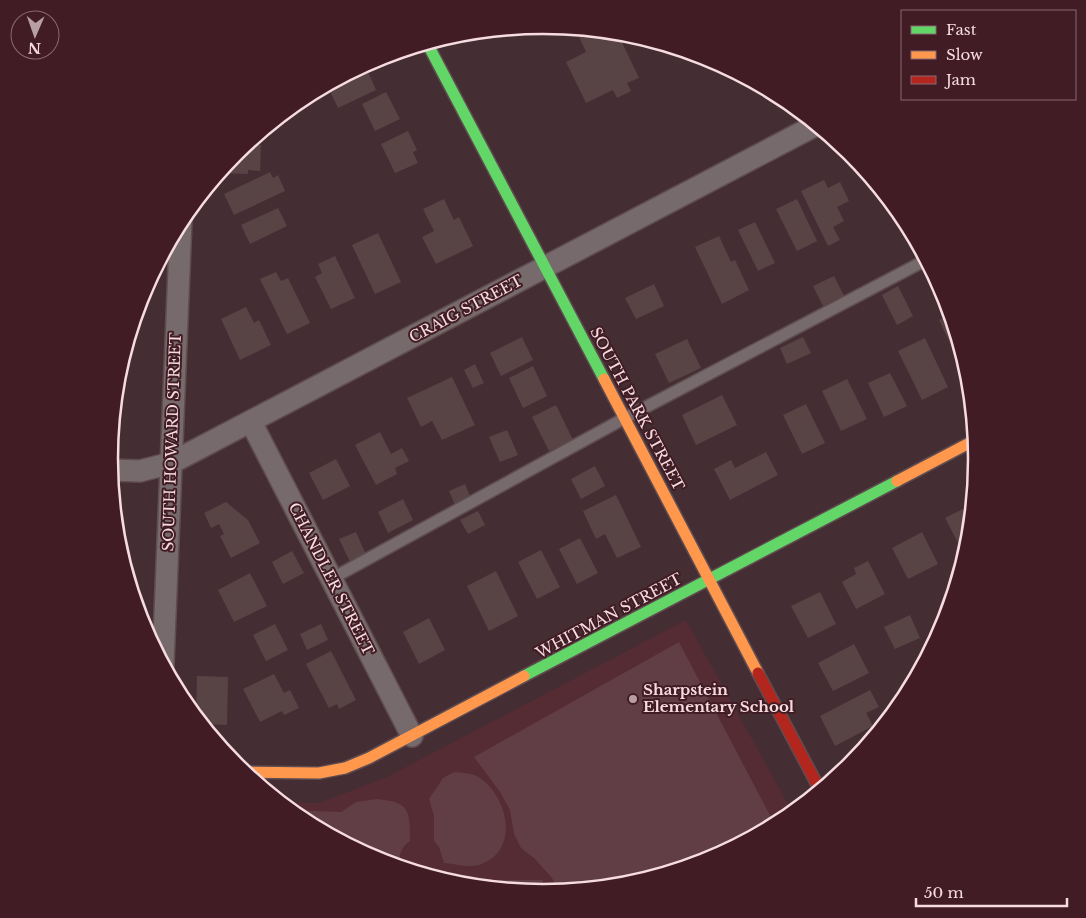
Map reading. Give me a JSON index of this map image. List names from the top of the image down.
{
  "streets": {
    "main road": ["SOUTH PARK STREET", "WHITMAN STREET"],
    "street": ["CRAIG STREET", "SOUTH HOWARD STREET", "CHANDLER STREET"]
  },
  "crossings": [
    ["CRAIG STREET", "SOUTH PARK STREET"],
    ["CRAIG STREET", "SOUTH HOWARD STREET"],
    ["CRAIG STREET", "CHANDLER STREET"],
    ["SOUTH PARK STREET", "WHITMAN STREET"],
    ["CHANDLER STREET", "WHITMAN STREET"]
  ],
  "places": ["Sharpstein Elementary School"],
  "legend": ["Fast", "Slow", "Jam"],
  "scale_bar": "50 m",
  "north": "bottom"
}
